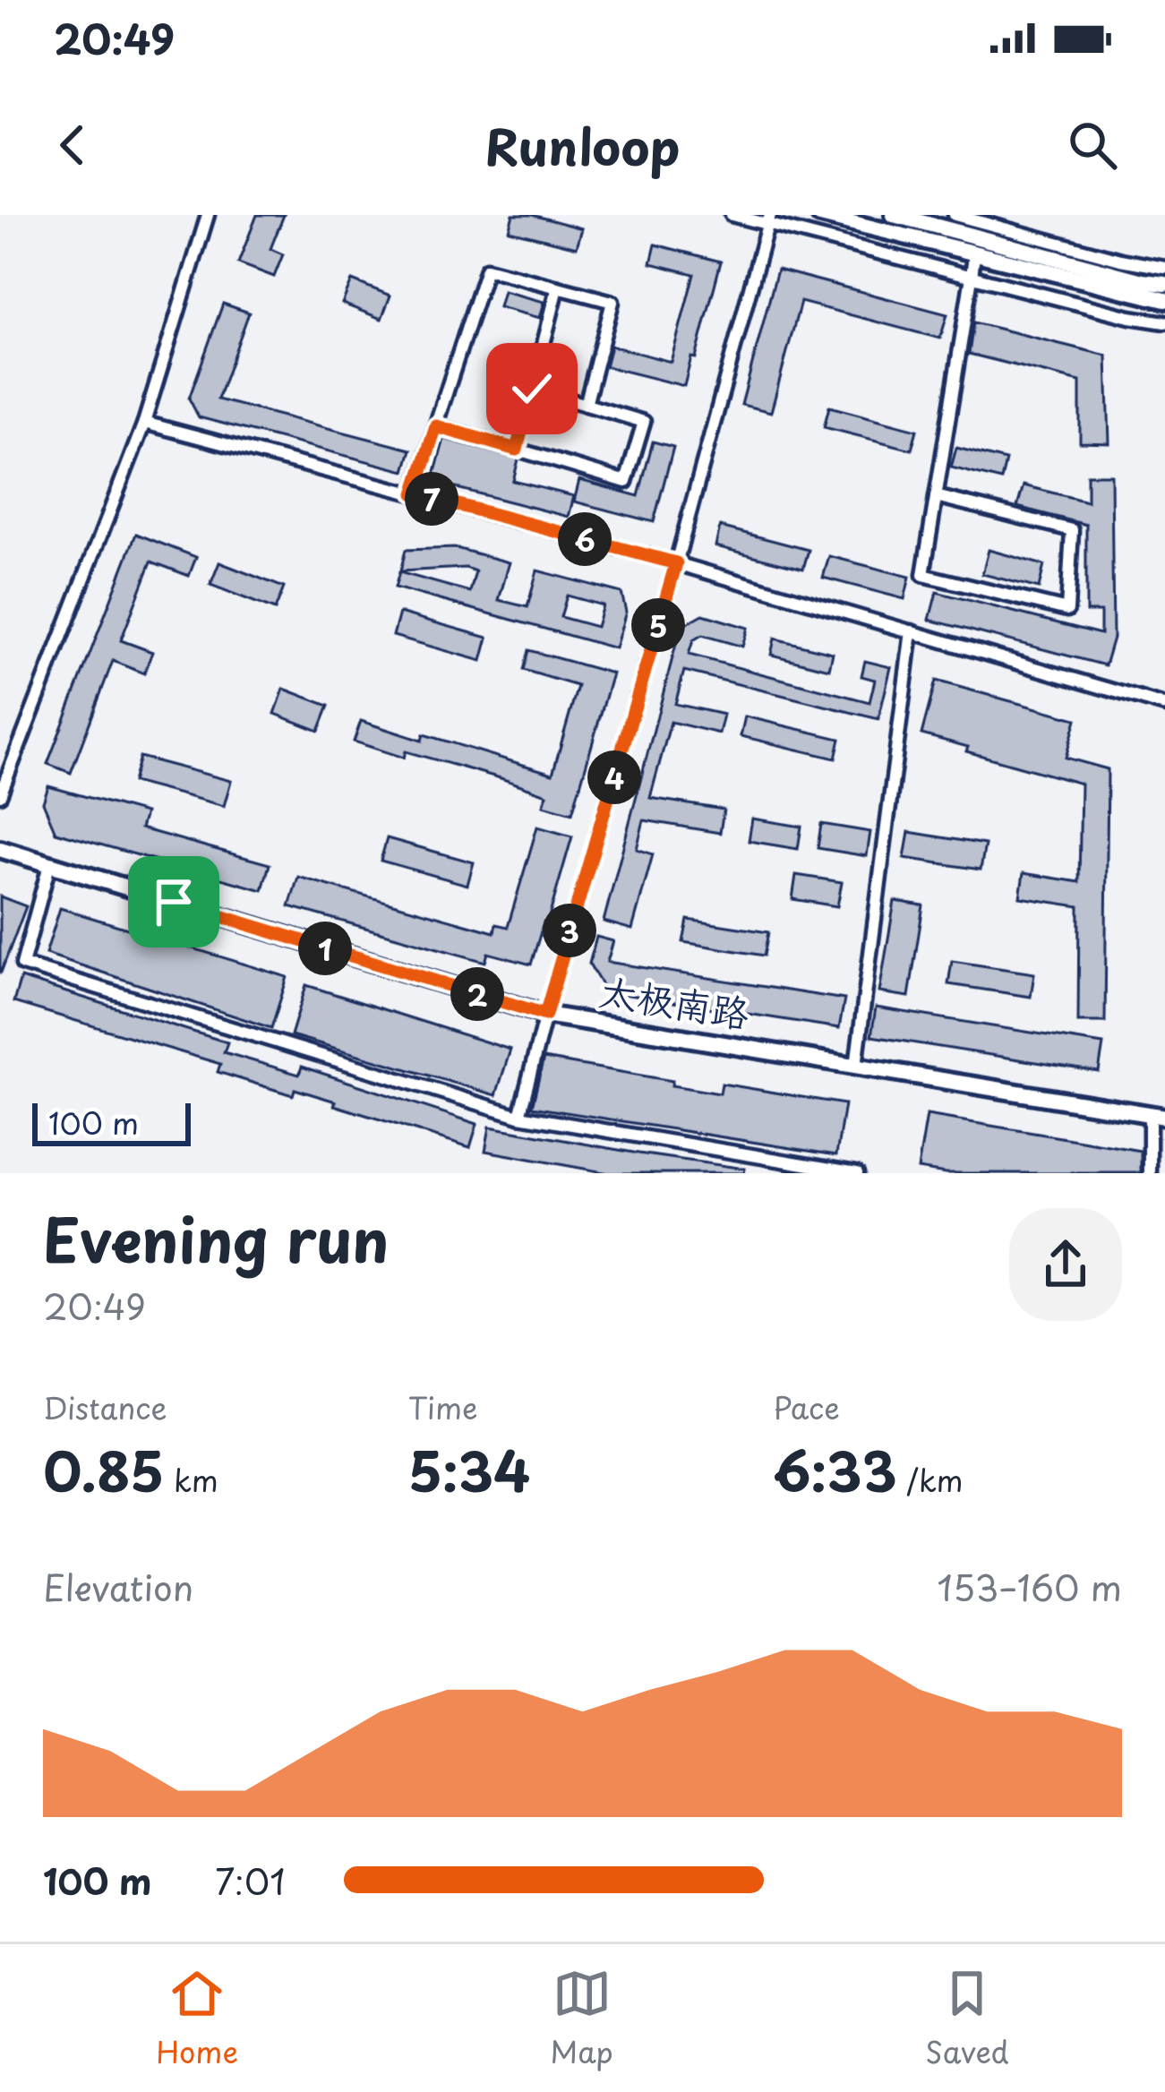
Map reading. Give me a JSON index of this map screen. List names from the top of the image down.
{
  "streets": {
    "main road": ["太极南路"]
  },
  "scale_bar": "100 m",
  "page": {
    "status": "20:49",
    "header": "Runloop",
    "pins": [
      "7",
      "6",
      "5",
      "4",
      "3",
      "1",
      "2"
    ],
    "scale": "100 m",
    "heading": ["Evening run", "20:49"],
    "stats": [
      ["Distance", "0.85 km"],
      ["Time", "5:34"],
      ["Pace", "6:33 /km"]
    ],
    "chart": ["Elevation", "153–160 m"],
    "list": [
      {
        "name": "100 m",
        "note": "7:01"
      }
    ],
    "tabs": ["Home", "Map", "Saved"]
  }
}
